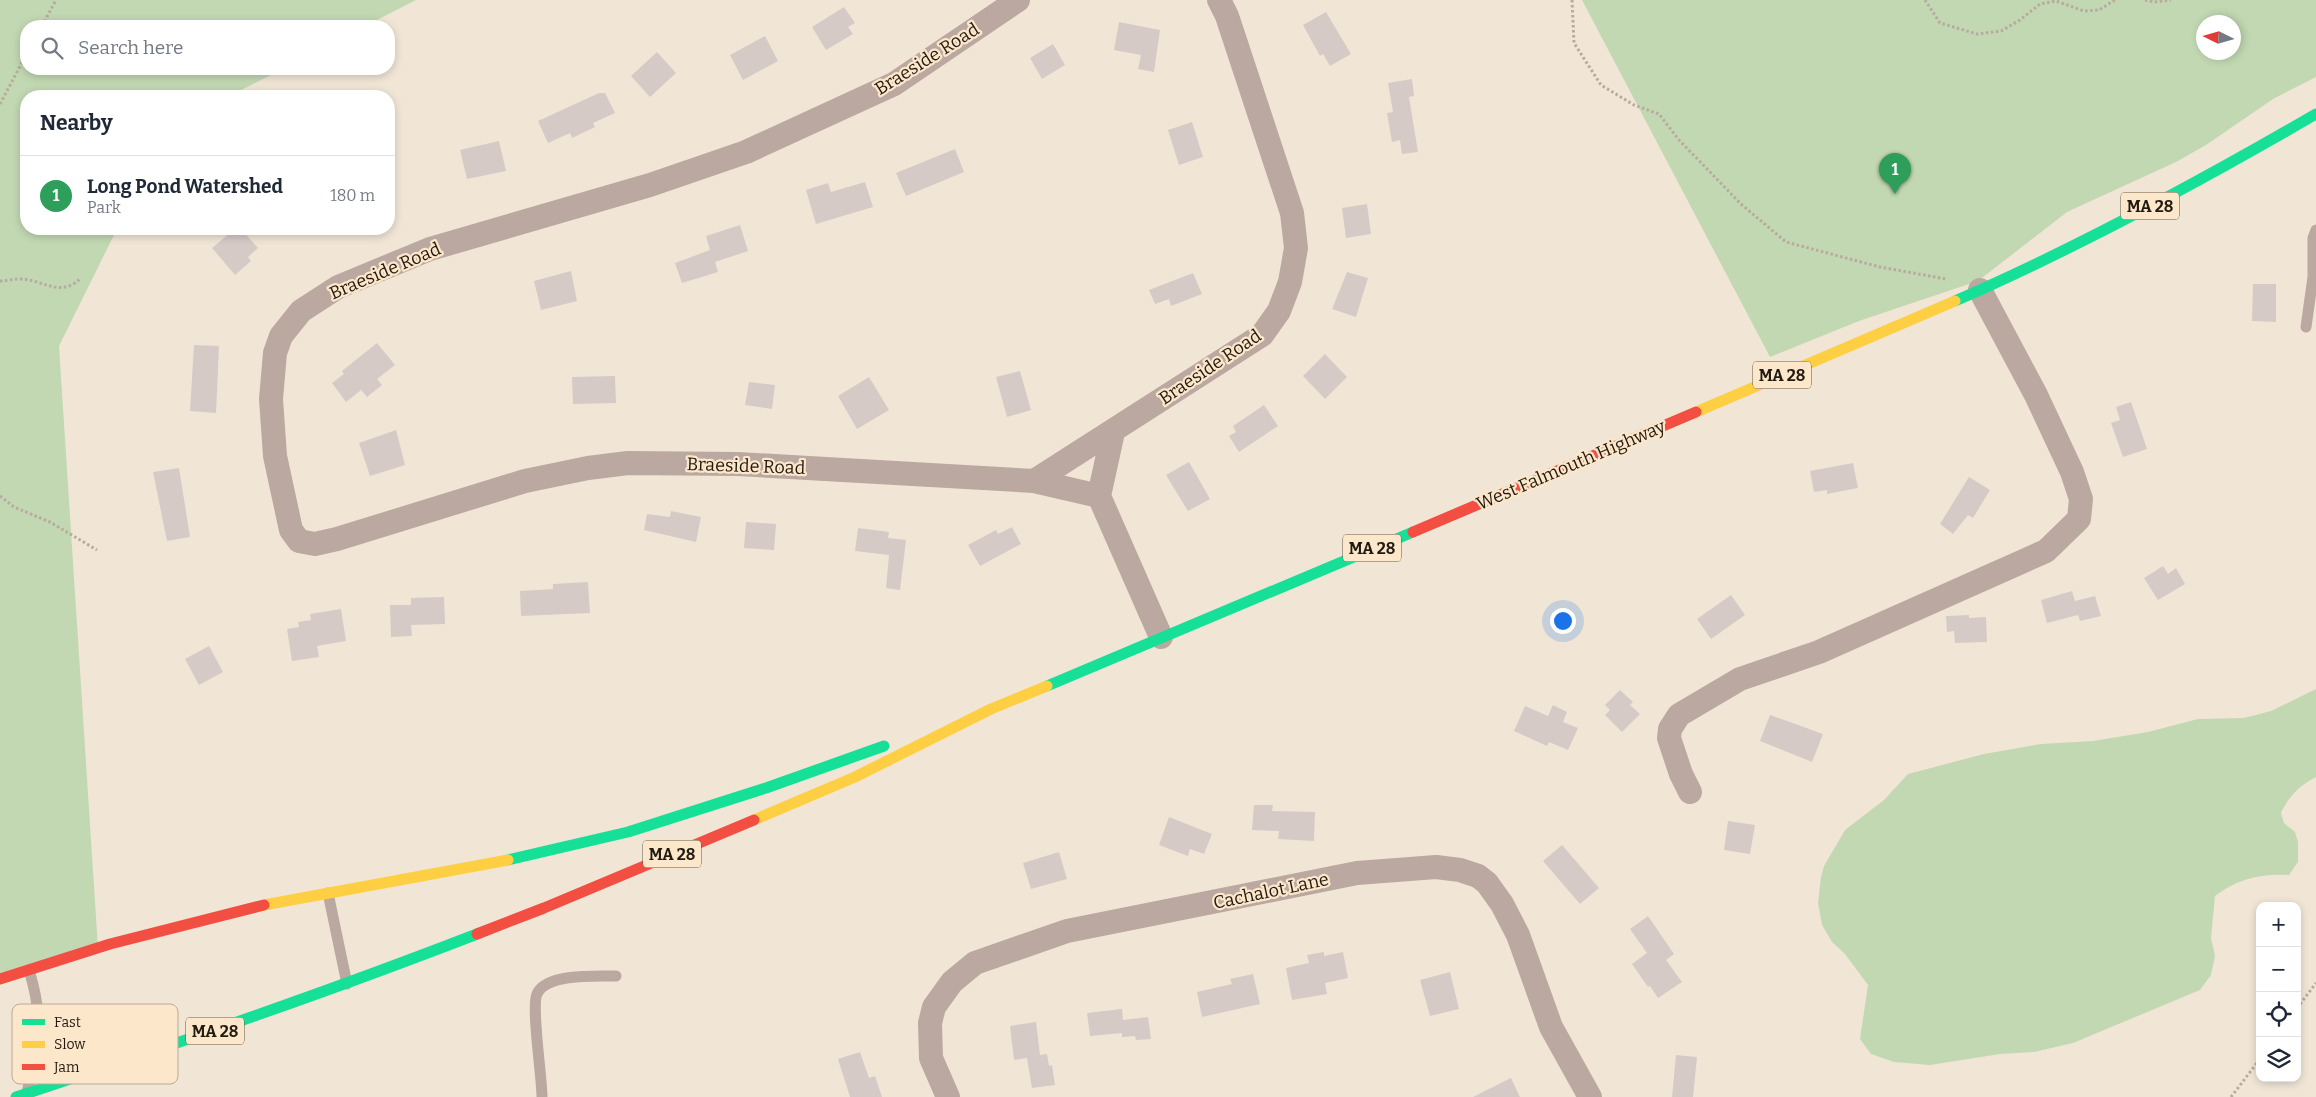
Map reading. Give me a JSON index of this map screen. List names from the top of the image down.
{
  "streets": {
    "highway": ["MA 28", "West Falmouth Highway"],
    "street": ["Braeside Road", "Cachalot Lane"]
  },
  "crossings": [
    ["MA 28", "West Falmouth Highway"]
  ],
  "legend": ["Fast", "Slow", "Jam"],
  "north": "left",
  "page": {
    "search": "Search here",
    "heading": "Nearby",
    "pins": "1",
    "list": [
      {
        "mark": "1",
        "name": "Long Pond Watershed",
        "note": "Park",
        "value": "180 m"
      }
    ],
    "map_buttons": ["+", "−"]
  }
}
